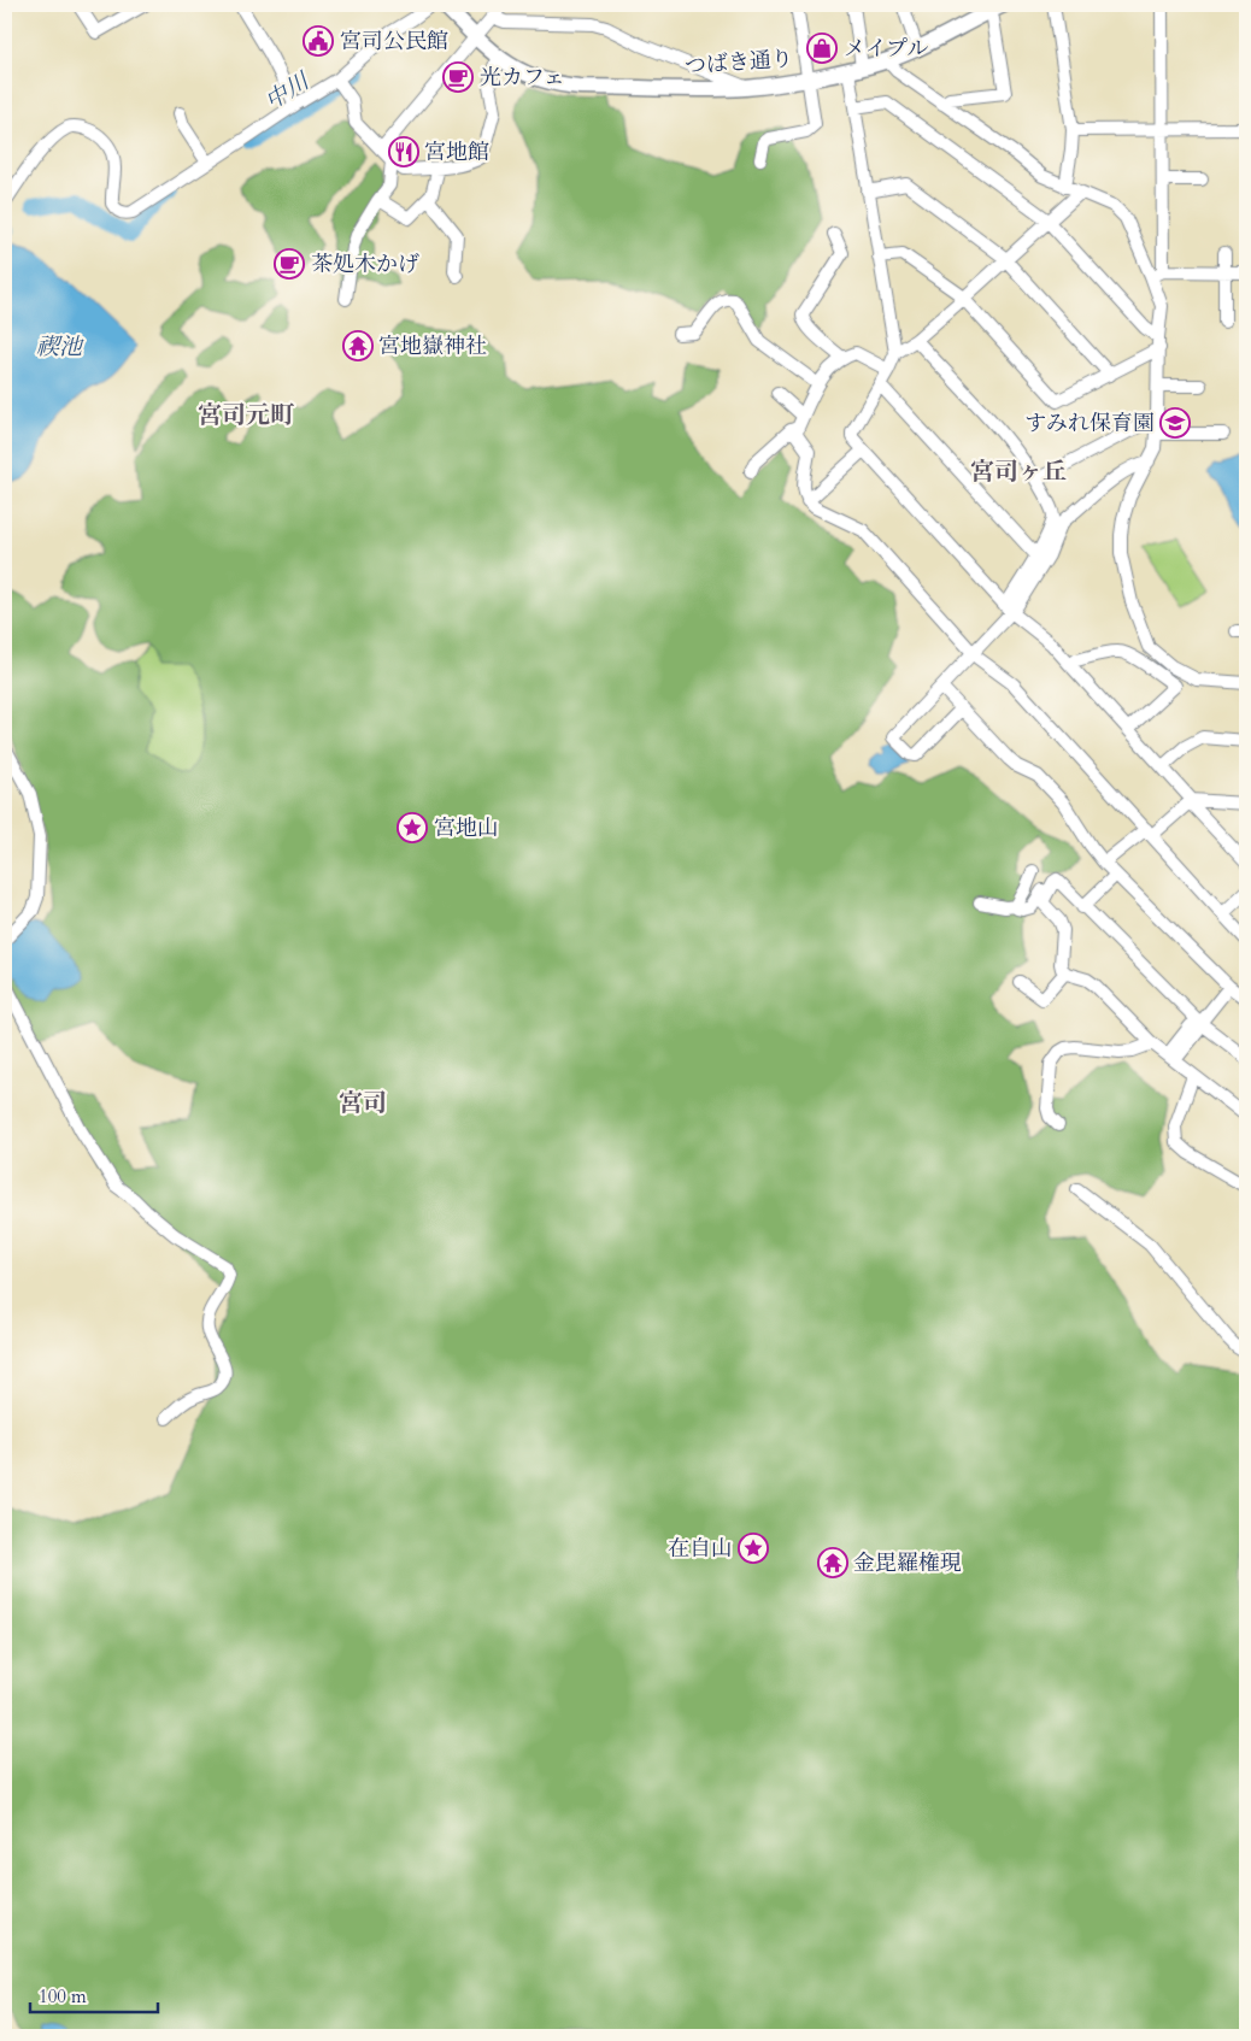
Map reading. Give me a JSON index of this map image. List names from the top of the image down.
{
  "streets": {
    "main road": ["つばき通り"]
  },
  "districts": ["宮司元町", "宮司ヶ丘", "宮司"],
  "water": ["中川", "禊池"],
  "places": {
    "public building": ["宮司公民館"],
    "shop": ["メイプル"],
    "cafe": ["光カフェ", "茶処木かげ"],
    "restaurant": ["宮地館"],
    "temple": ["宮地嶽神社", "金毘羅権現"],
    "school or university": ["すみれ保育園"],
    "place": ["宮地山", "在自山"]
  },
  "scale_bar": "100 m"
}
